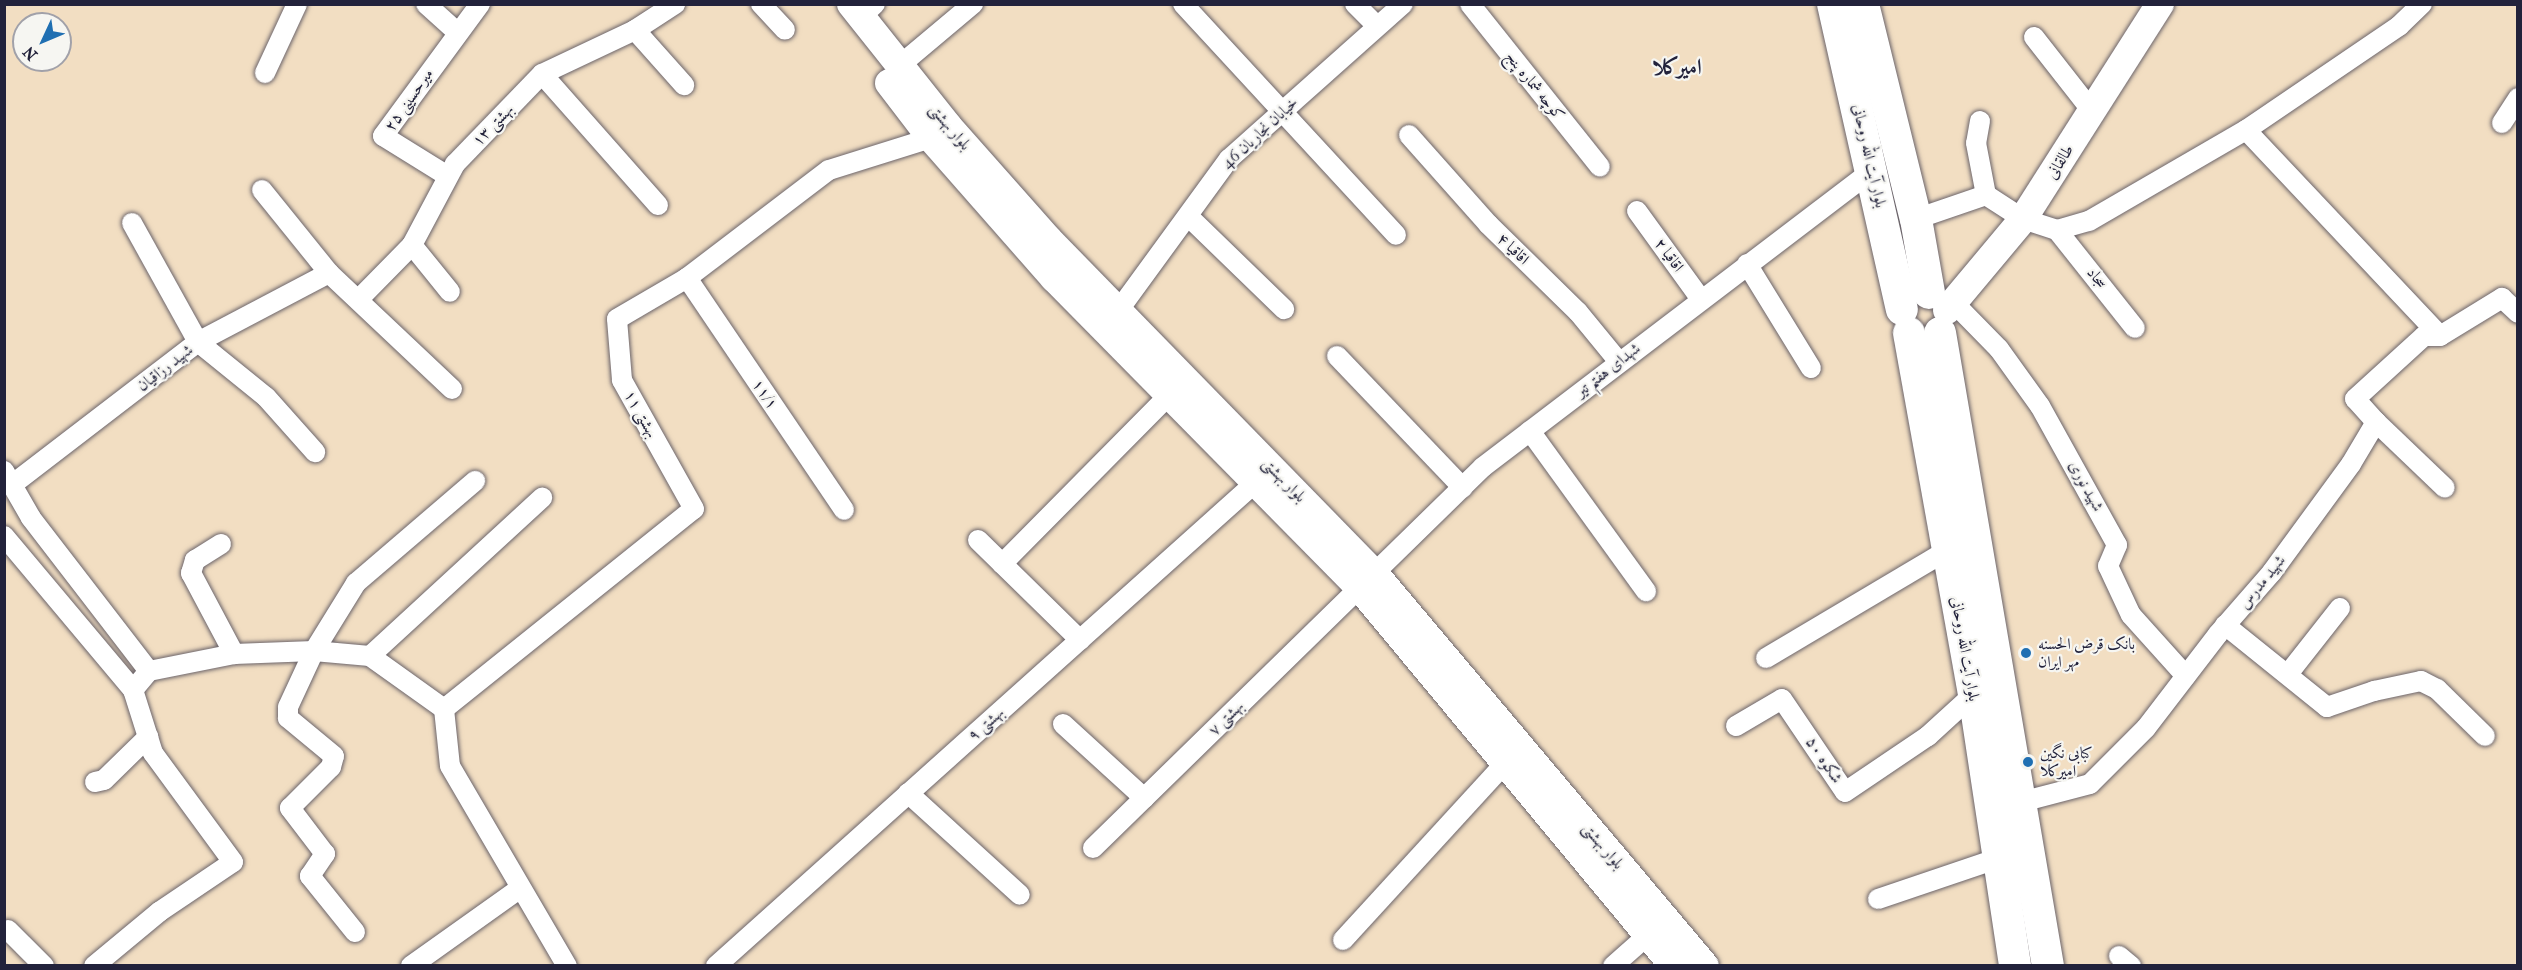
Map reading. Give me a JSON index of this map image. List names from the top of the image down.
{
  "streets": {
    "main road": ["بلوار بهشتی", "بلوار آیت الله روحانی", "طالقانی"],
    "street": [
      "کوچه شماره پنج",
      "میرحسینی ۲۵",
      "بهشتی ۱۳",
      "خیابان نجاریان 46",
      "اقاقیا ۴",
      "اقاقیا ۲",
      "سجاد",
      "شهید رزاقیان",
      "شهدای هفتم تیر",
      "۱۱/۱",
      "بهشتی ۱۱",
      "شهید نوری",
      "شهید مدرس",
      "بهشتی ۷",
      "بهشتی ۹",
      "شکوه ۵۰"
    ]
  },
  "crossings": [
    ["میرحسینی ۲۵", "بهشتی ۱۳"],
    ["بلوار بهشتی", "خیابان نجاریان 46"],
    ["بلوار بهشتی", "شهدای هفتم تیر"],
    ["بلوار بهشتی", "بهشتی ۱۱"],
    ["بلوار بهشتی", "بهشتی ۷"],
    ["بلوار بهشتی", "بهشتی ۹"],
    ["بلوار آیت الله روحانی", "طالقانی"],
    ["بلوار آیت الله روحانی", "شهدای هفتم تیر"],
    ["بلوار آیت الله روحانی", "شهید نوری"],
    ["بلوار آیت الله روحانی", "شهید مدرس"],
    ["بلوار آیت الله روحانی", "شکوه ۵۰"],
    ["طالقانی", "شهید نوری"],
    ["اقاقیا ۴", "شهدای هفتم تیر"],
    ["اقاقیا ۲", "شهدای هفتم تیر"],
    ["شهدای هفتم تیر", "بهشتی ۷"],
    ["۱۱/۱", "بهشتی ۱۱"],
    ["شهید نوری", "شهید مدرس"]
  ],
  "districts": ["امیرکلا"],
  "places": ["بانک قرض الحسنه مهر ایران", "کبابی نگین امیرکلا"],
  "north": "bottom left"
}
